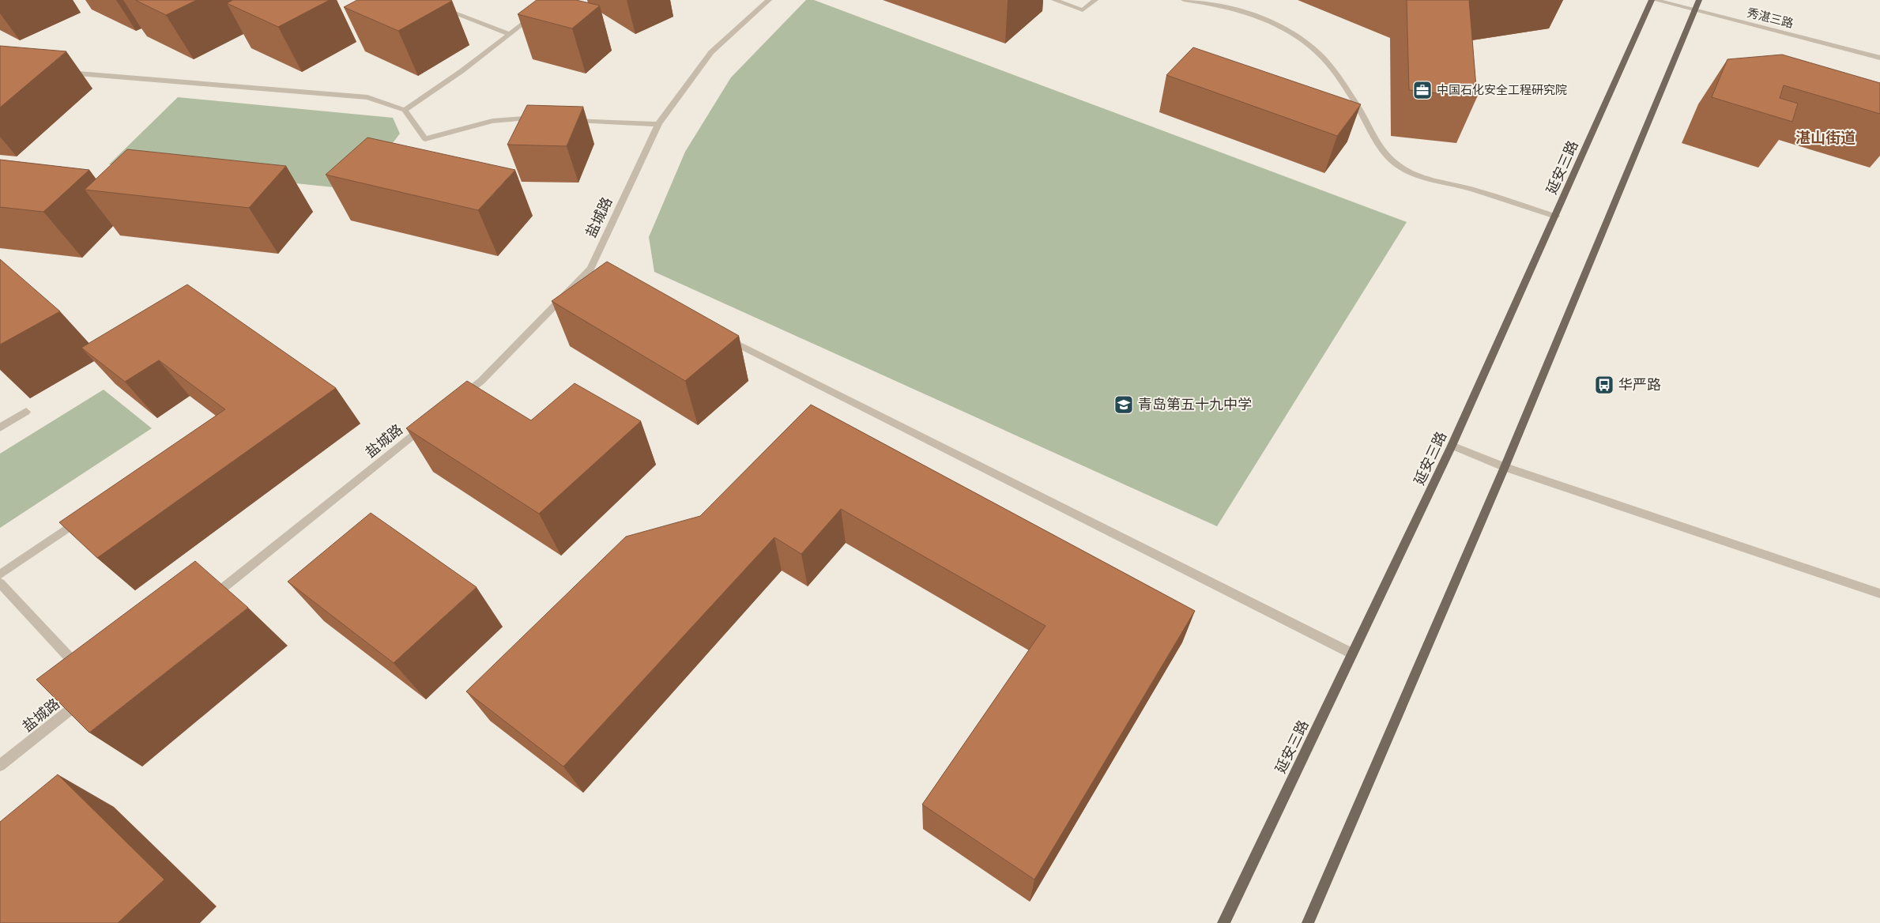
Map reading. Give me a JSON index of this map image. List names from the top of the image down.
{
  "streets": {
    "main road": ["延安三路"],
    "street": ["秀湛三路", "盐城路"]
  },
  "districts": ["湛山街道"],
  "places": {
    "office": ["中国石化安全工程研究院"],
    "bus stop": ["华严路"],
    "school or university": ["青岛第五十九中学"]
  }
}
